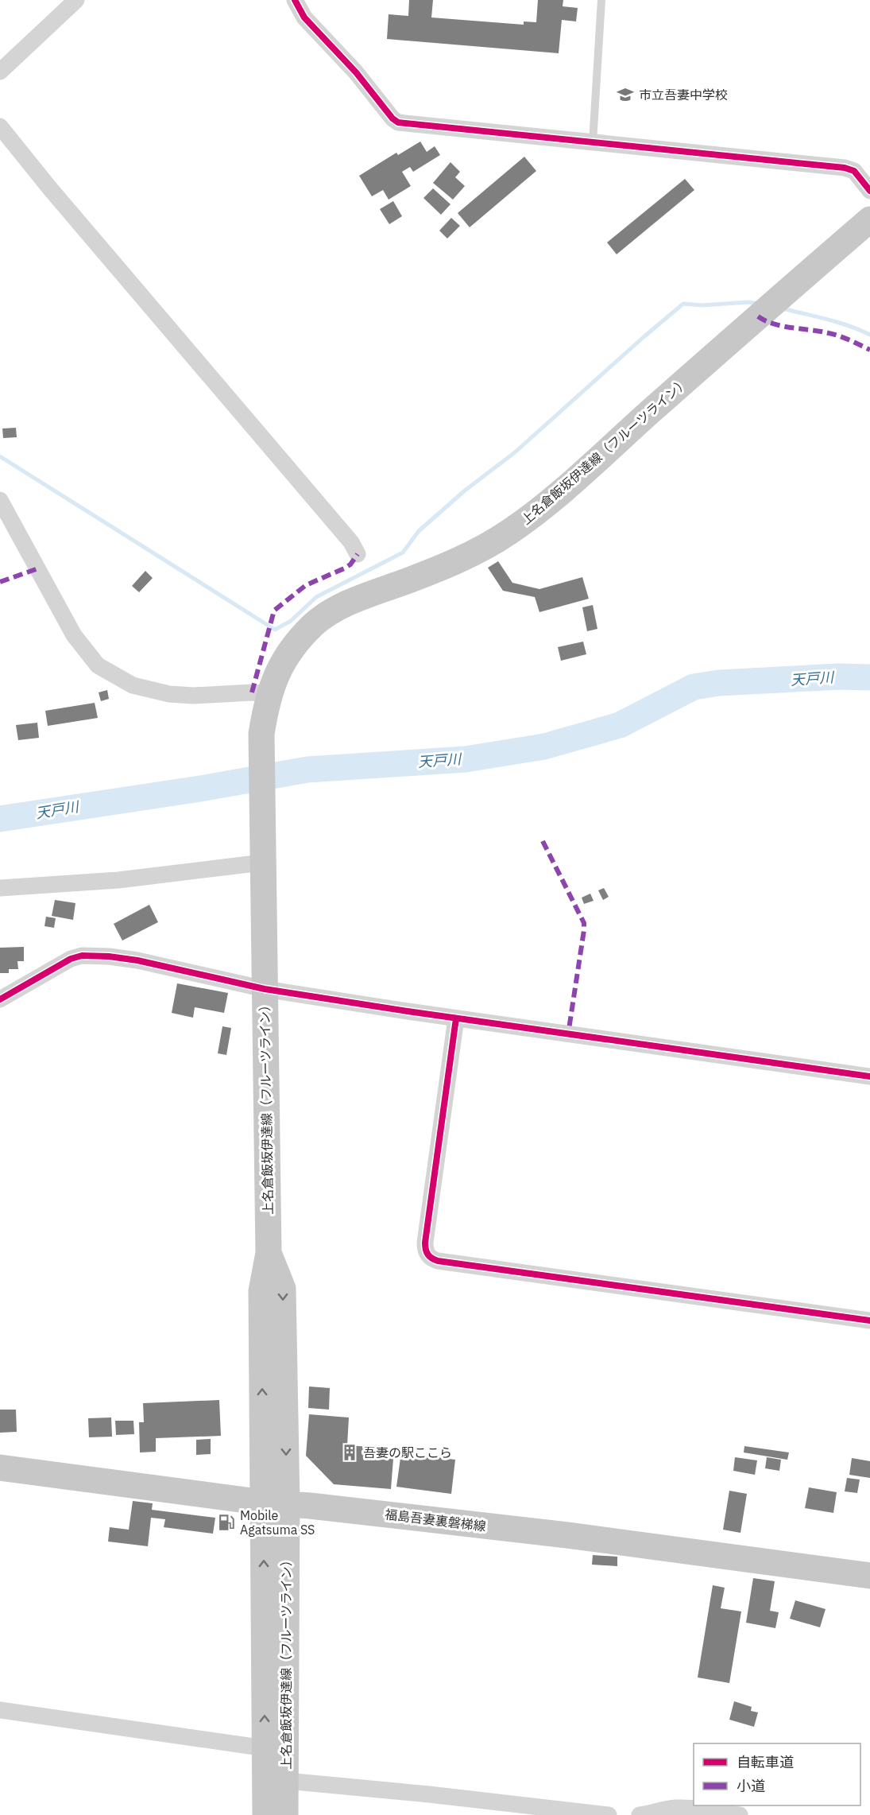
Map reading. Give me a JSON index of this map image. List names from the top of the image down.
{
  "streets": {
    "main road": ["上名倉飯坂伊達線（フルーツライン）", "福島吾妻裏磐梯線"]
  },
  "crossings": [
    ["上名倉飯坂伊達線（フルーツライン）", "福島吾妻裏磐梯線"]
  ],
  "water": ["天戸川"],
  "places": {
    "school or university": ["市立吾妻中学校"],
    "building": ["吾妻の駅ここら"],
    "fuel station": ["Mobile Agatsuma SS"]
  },
  "legend": ["自転車道", "小道"]
}
